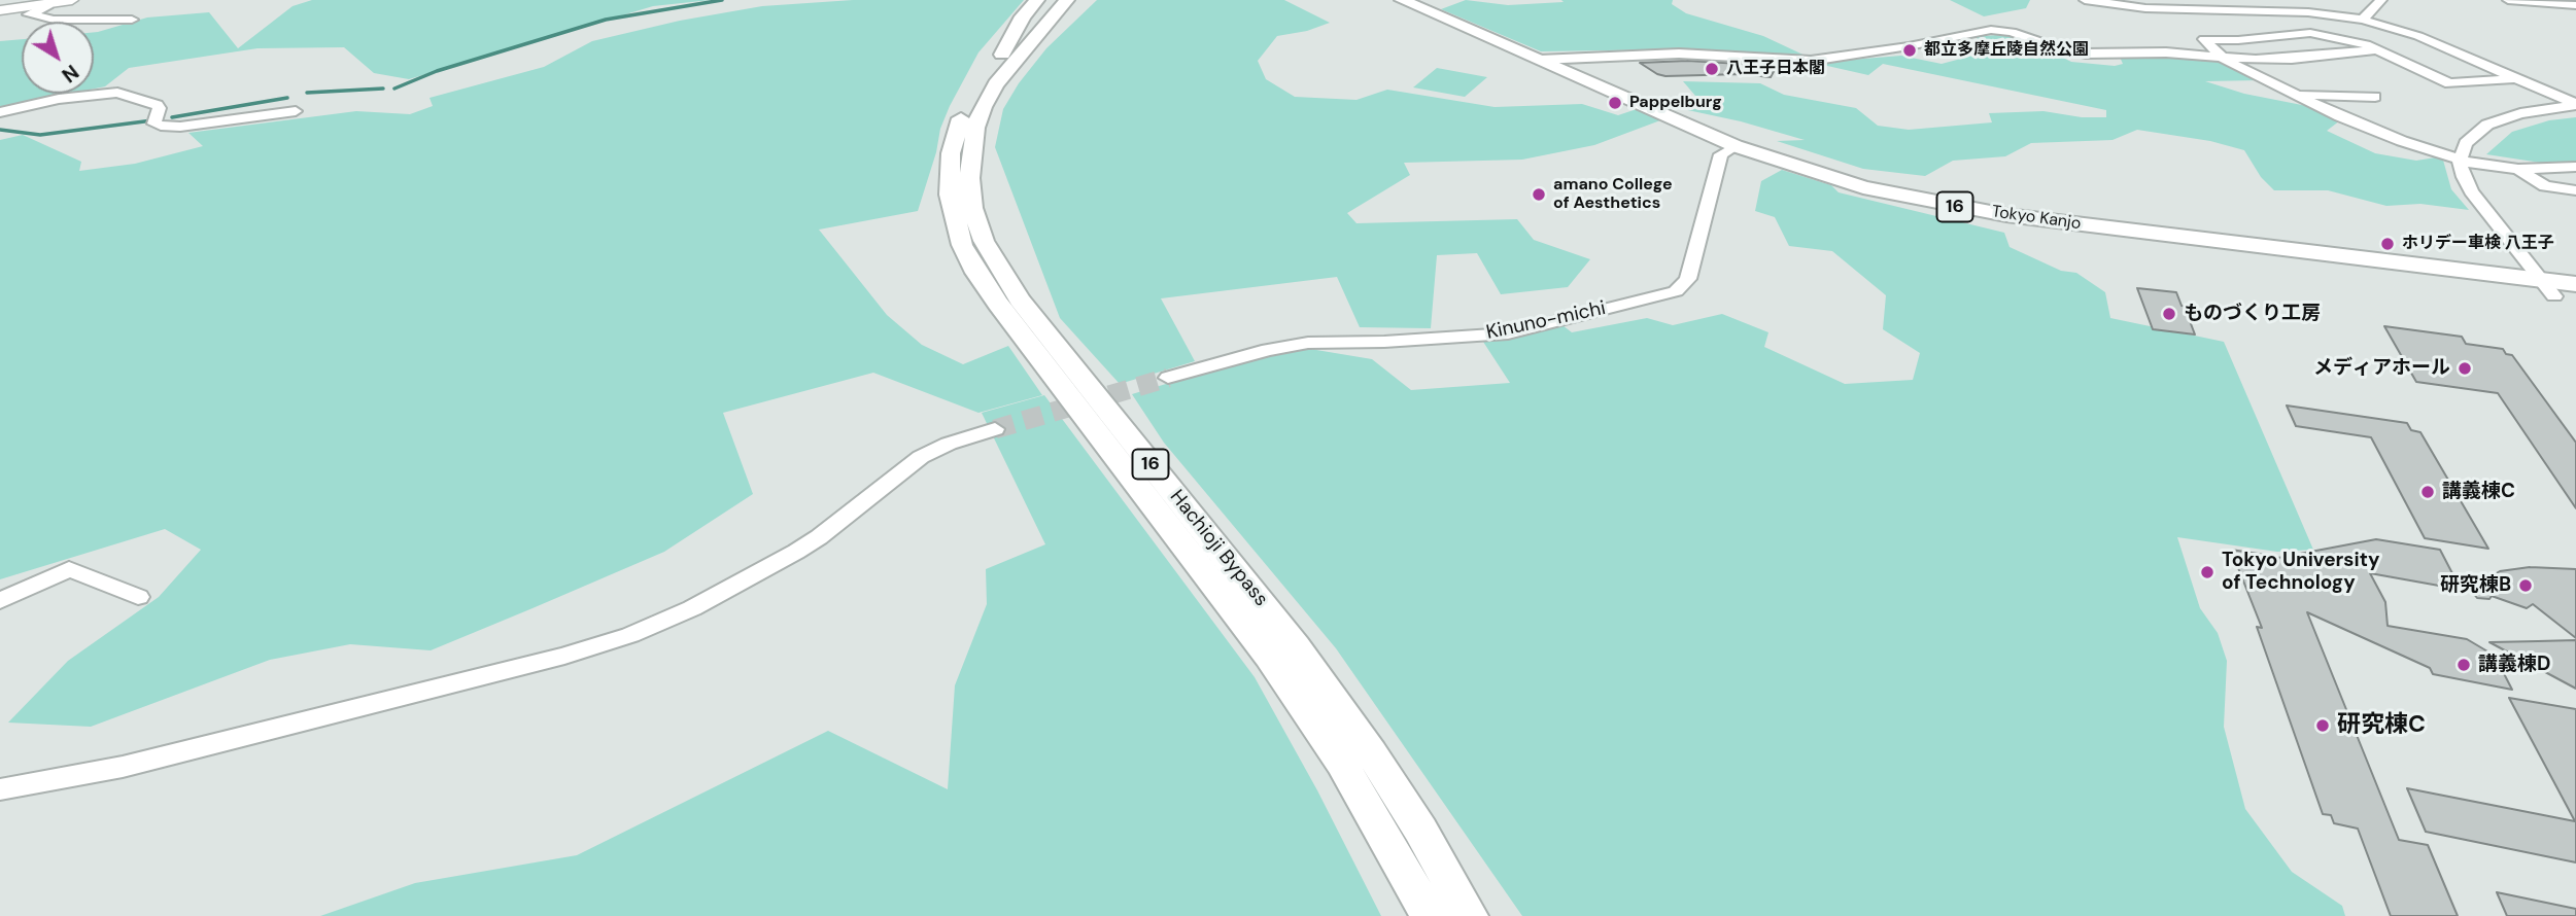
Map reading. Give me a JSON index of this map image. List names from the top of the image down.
{
  "streets": {
    "highway": ["16", "Tokyo Kanjo", "Hachioji Bypass"],
    "street": ["Kinuno-michi"]
  },
  "crossings": [
    ["16", "Hachioji Bypass"],
    ["Tokyo Kanjo", "Kinuno-michi"]
  ],
  "places": [
    "都立多摩丘陵自然公園",
    "八王子日本閣",
    "Pappelburg",
    "amano College of Aesthetics",
    "ホリデー車検 八王子",
    "ものづくり工房",
    "メディアホール",
    "講義棟C",
    "Tokyo University of Technology",
    "研究棟B",
    "講義棟D",
    "研究棟C"
  ],
  "north": "bottom right"
}
